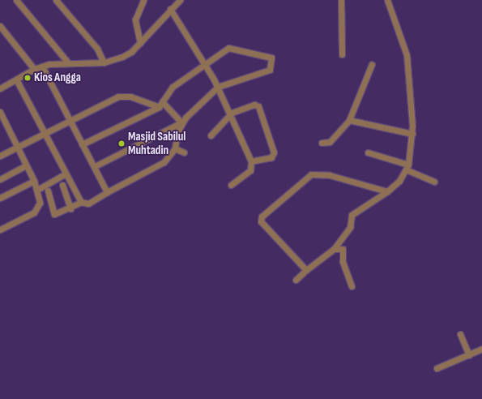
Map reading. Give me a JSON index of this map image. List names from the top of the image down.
{
  "places": ["Kios Angga", "Masjid Sabilul Muhtadin"]
}
